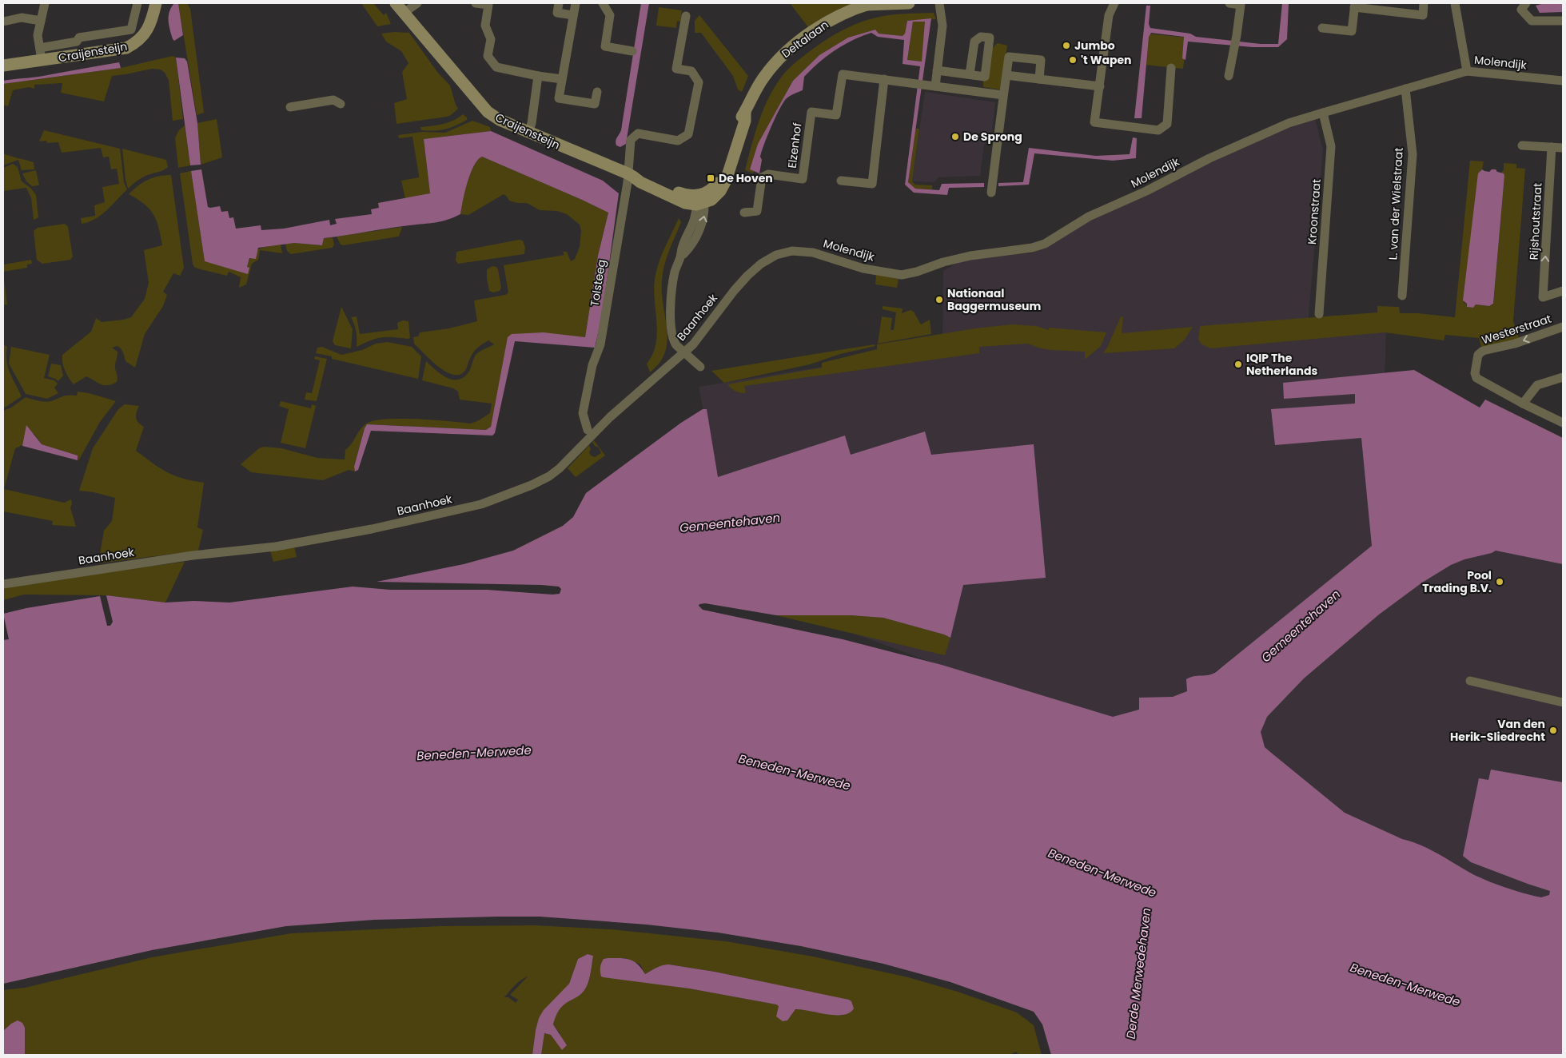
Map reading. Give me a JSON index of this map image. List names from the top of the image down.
{
  "streets": {
    "street": [
      "Deltalaan",
      "Craijensteijn",
      "Molendijk",
      "Elzenhof",
      "L. van der Wielstraat",
      "Kroonstraat",
      "Rijshoutstraat",
      "Tolsteeg",
      "Baanhoek",
      "Westerstraat"
    ]
  },
  "crossings": [
    ["Deltalaan", "Craijensteijn"],
    ["Craijensteijn", "Tolsteeg"],
    ["Molendijk", "L. van der Wielstraat"],
    ["Molendijk", "Kroonstraat"],
    ["Molendijk", "Baanhoek"]
  ],
  "one_way": ["Rijshoutstraat"],
  "water": ["Gemeentehaven", "Beneden-Merwede", "Derde Merwedehaven"],
  "places": {
    "other": [
      "Jumbo",
      "'t Wapen",
      "De Sprong",
      "Nationaal Baggermuseum",
      "IQIP The Netherlands",
      "Pool Trading B.V.",
      "Van den Herik-Sliedrecht"
    ],
    "transit": ["De Hoven"]
  }
}
